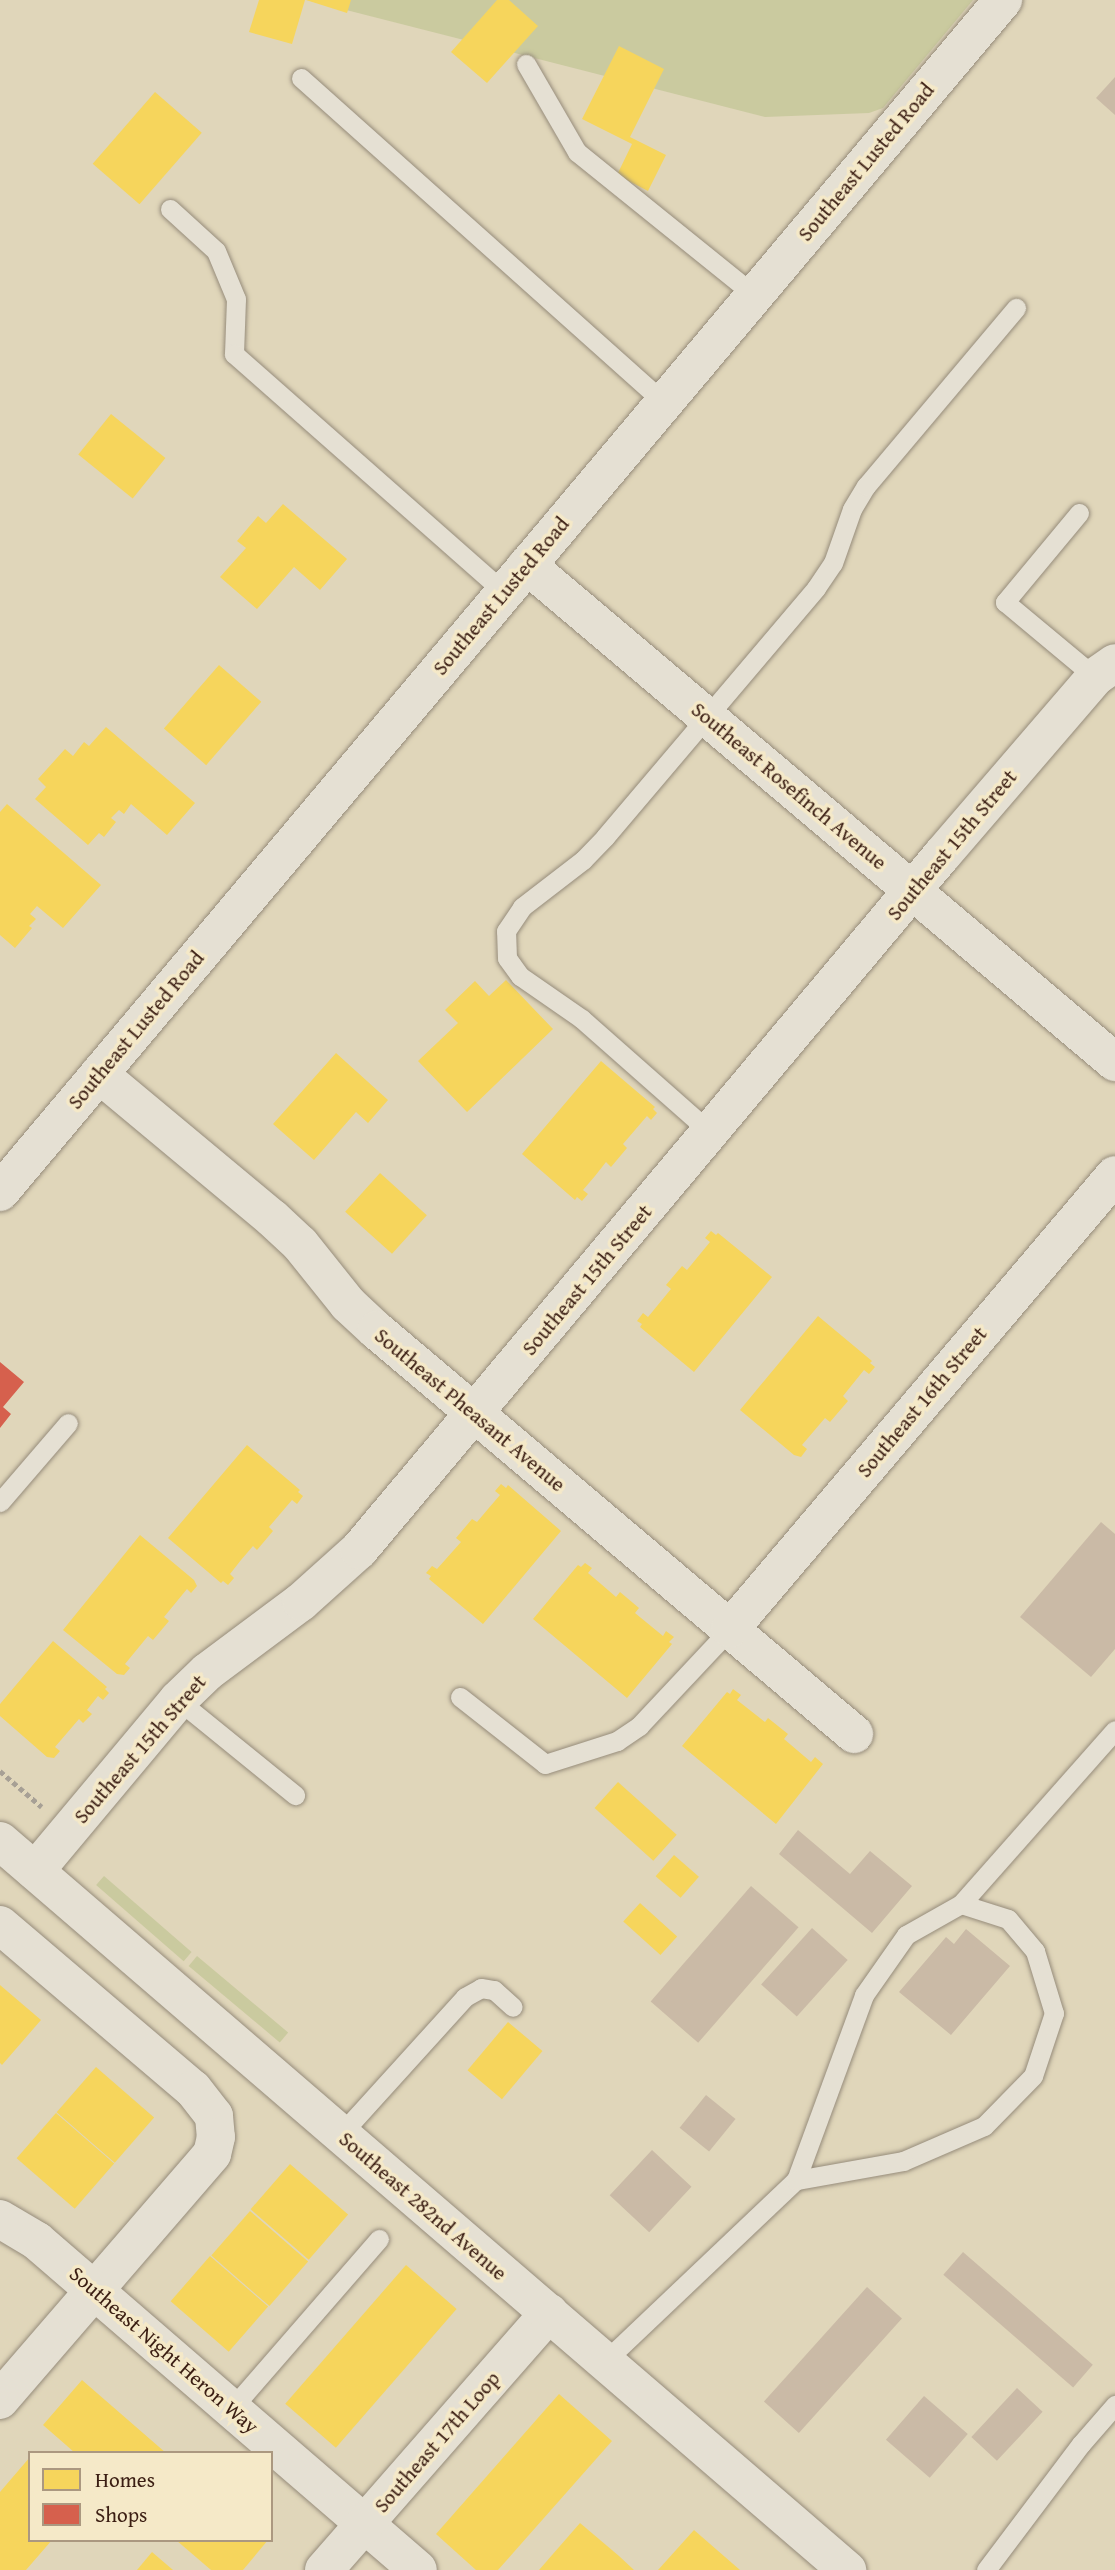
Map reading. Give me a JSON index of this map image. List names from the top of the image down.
{
  "streets": {
    "street": [
      "Southeast Lusted Road",
      "Southeast Rosefinch Avenue",
      "Southeast 15th Street",
      "Southeast 16th Street",
      "Southeast Pheasant Avenue",
      "Southeast 282nd Avenue",
      "Southeast Night Heron Way",
      "Southeast 17th Loop"
    ]
  },
  "crossings": [
    ["Southeast Lusted Road", "Southeast Rosefinch Avenue"],
    ["Southeast Lusted Road", "Southeast Pheasant Avenue"],
    ["Southeast Rosefinch Avenue", "Southeast 15th Street"],
    ["Southeast 15th Street", "Southeast Pheasant Avenue"],
    ["Southeast 15th Street", "Southeast 282nd Avenue"],
    ["Southeast 16th Street", "Southeast Pheasant Avenue"],
    ["Southeast 282nd Avenue", "Southeast 17th Loop"],
    ["Southeast Night Heron Way", "Southeast 17th Loop"]
  ],
  "legend": ["Homes", "Shops"]
}
